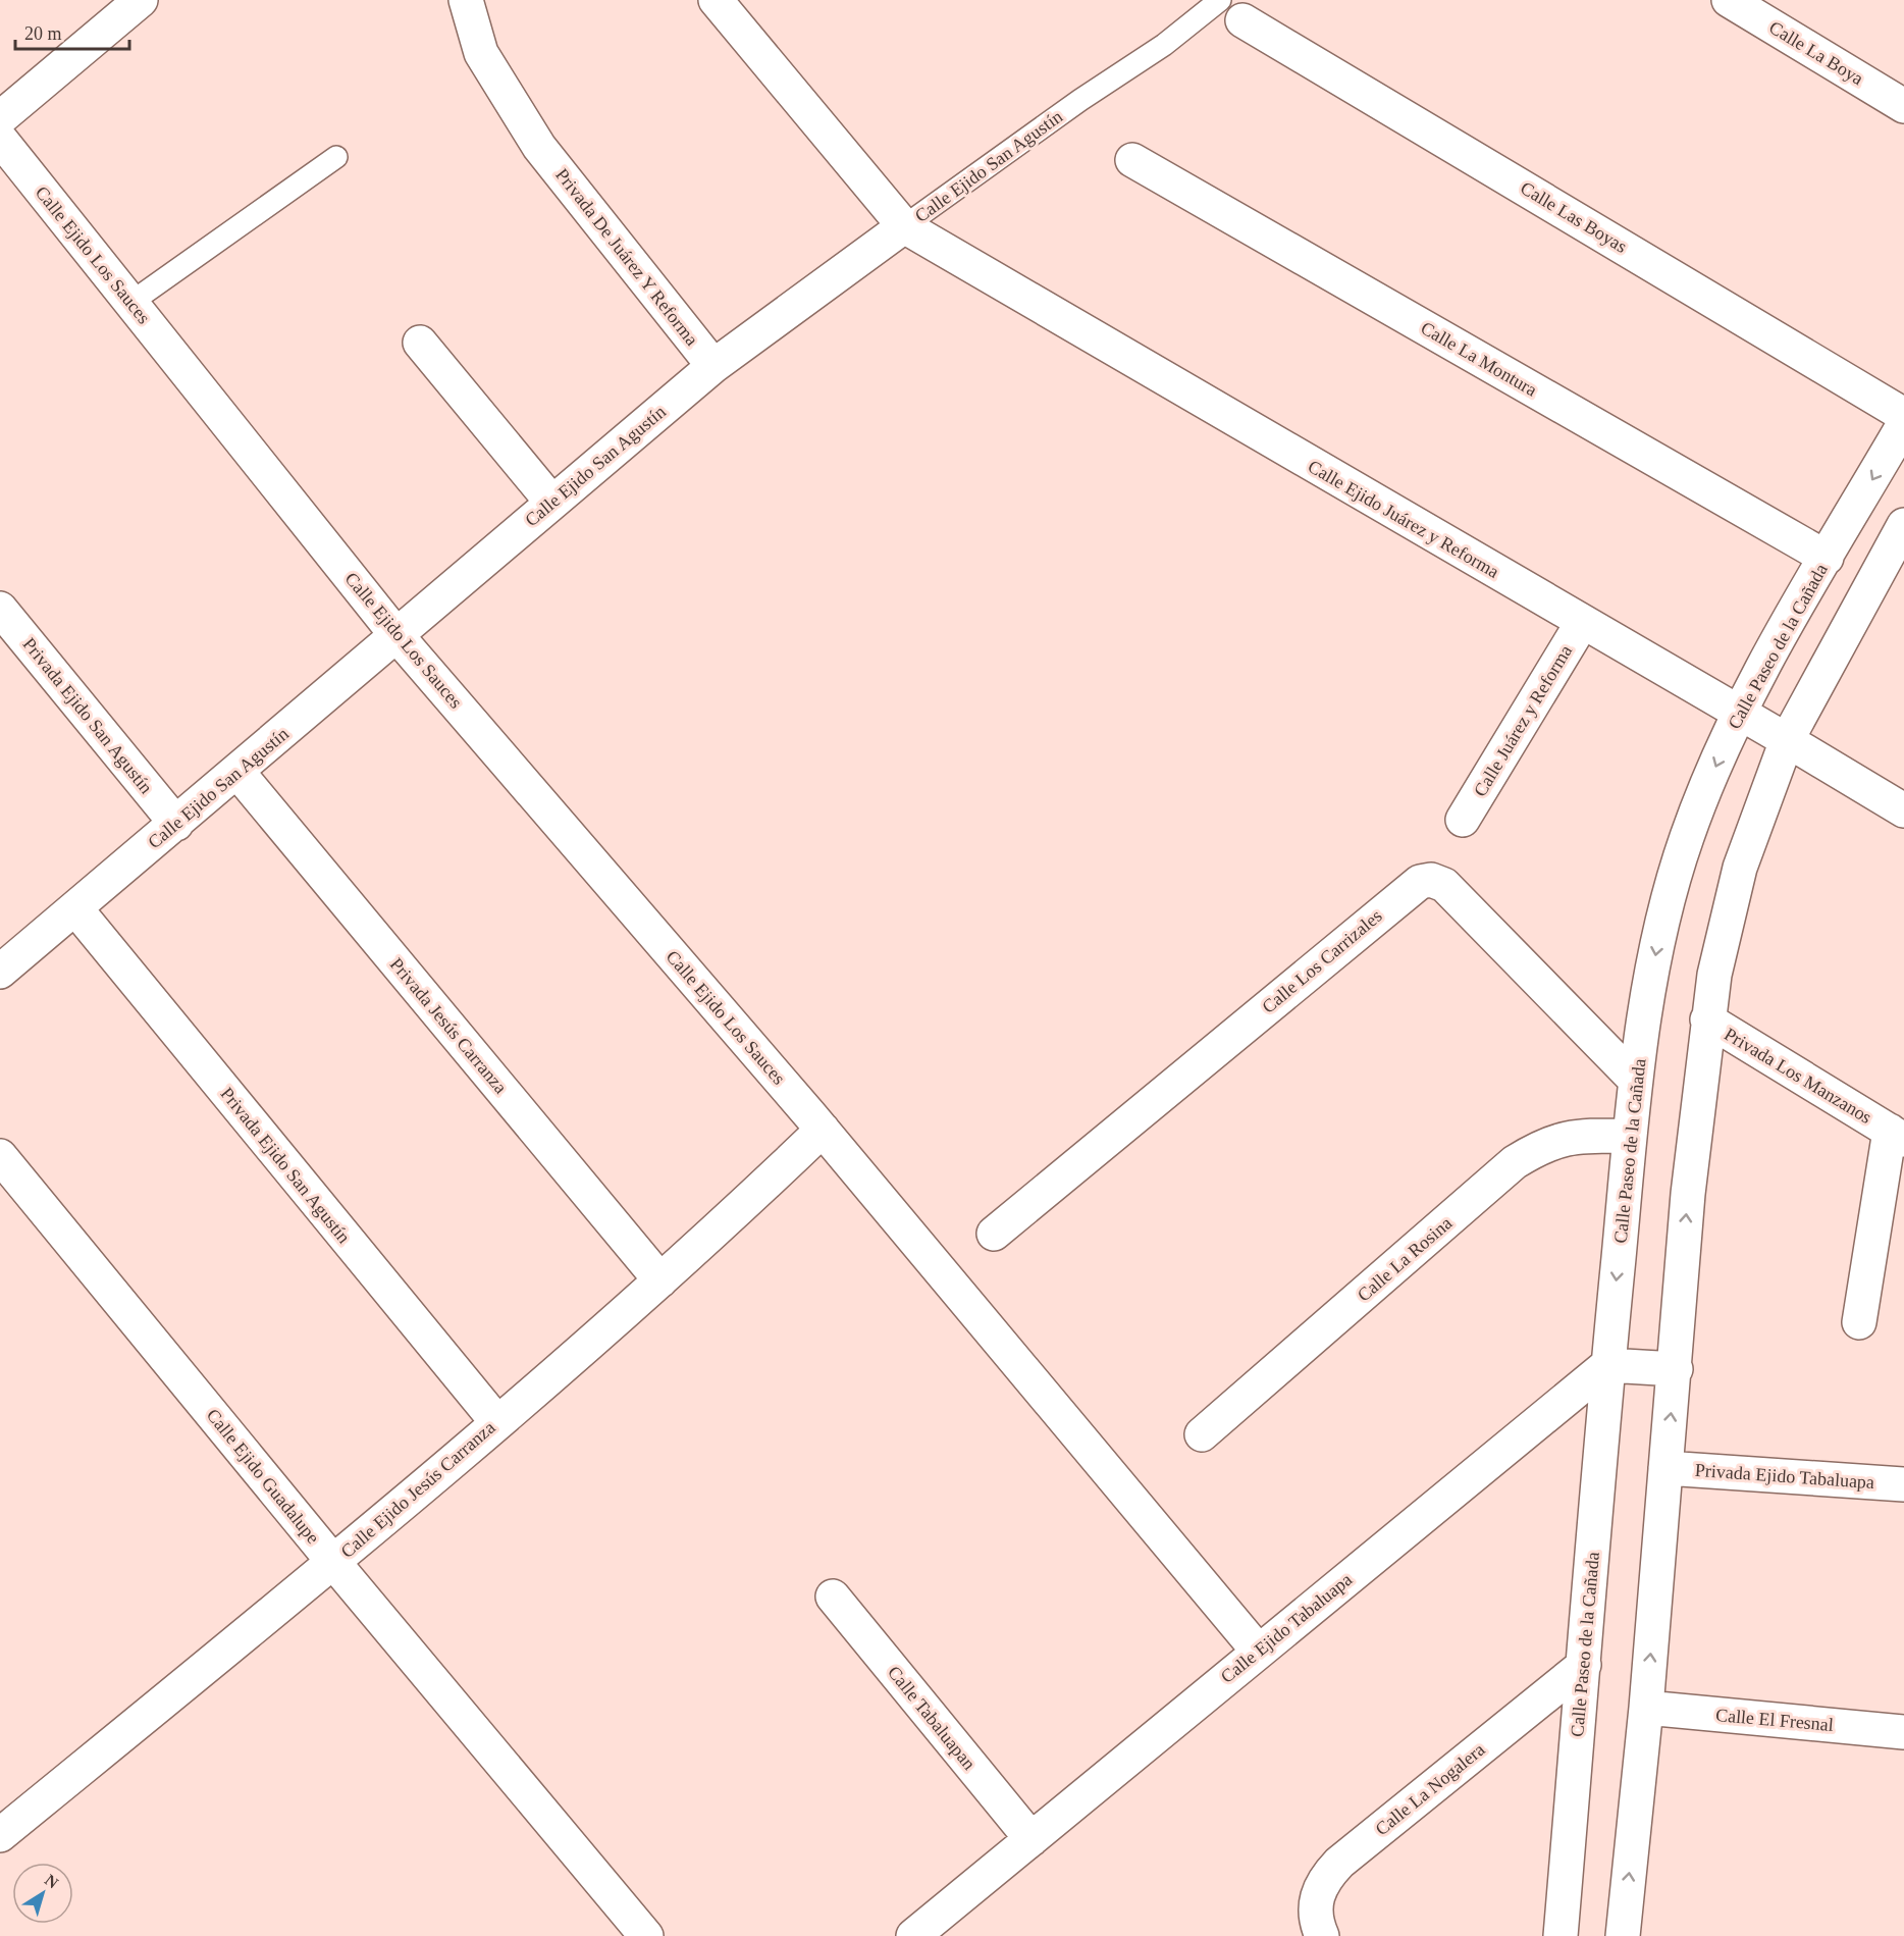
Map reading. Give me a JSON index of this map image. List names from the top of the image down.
{
  "streets": {
    "street": [
      "Calle La Boya",
      "Calle Ejido San Agustín",
      "Calle Las Boyas",
      "Calle Ejido Los Sauces",
      "Privada De Juárez Y Reforma",
      "Calle La Montura",
      "Calle Ejido Juárez y Reforma",
      "Calle Paseo de la Cañada",
      "Privada Ejido San Agustín",
      "Calle Juárez y Reforma",
      "Calle Los Carrizales",
      "Privada Jesús Carranza",
      "Privada Los Manzanos",
      "Calle La Rosina",
      "Calle Ejido Guadalupe",
      "Privada Ejido Tabaluapa",
      "Calle Ejido Jesús Carranza",
      "Calle Ejido Tabaluapa",
      "Calle Tabaluapan",
      "Calle El Fresnal",
      "Calle La Nogalera"
    ]
  },
  "crossings": [
    ["Calle Ejido San Agustín", "Calle Las Boyas"],
    ["Calle Ejido San Agustín", "Calle Ejido Los Sauces"],
    ["Calle Ejido San Agustín", "Privada De Juárez Y Reforma"],
    ["Calle Ejido San Agustín", "Calle Ejido Juárez y Reforma"],
    ["Calle Ejido San Agustín", "Privada Ejido San Agustín"],
    ["Calle Ejido San Agustín", "Privada Jesús Carranza"],
    ["Calle Ejido Los Sauces", "Calle Ejido Jesús Carranza"],
    ["Calle Ejido Los Sauces", "Calle Ejido Tabaluapa"],
    ["Calle La Montura", "Calle Paseo de la Cañada"],
    ["Calle Ejido Juárez y Reforma", "Calle Paseo de la Cañada"],
    ["Calle Ejido Juárez y Reforma", "Calle Juárez y Reforma"],
    ["Calle Paseo de la Cañada", "Calle Los Carrizales"],
    ["Calle Paseo de la Cañada", "Calle La Rosina"],
    ["Calle Paseo de la Cañada", "Calle Ejido Tabaluapa"],
    ["Calle Paseo de la Cañada", "Calle La Nogalera"],
    ["Privada Ejido San Agustín", "Calle Ejido Jesús Carranza"],
    ["Privada Jesús Carranza", "Calle Ejido Jesús Carranza"],
    ["Calle Ejido Guadalupe", "Calle Ejido Jesús Carranza"],
    ["Calle Ejido Tabaluapa", "Calle Tabaluapan"]
  ],
  "scale_bar": "20 m",
  "north": "top right"
}
